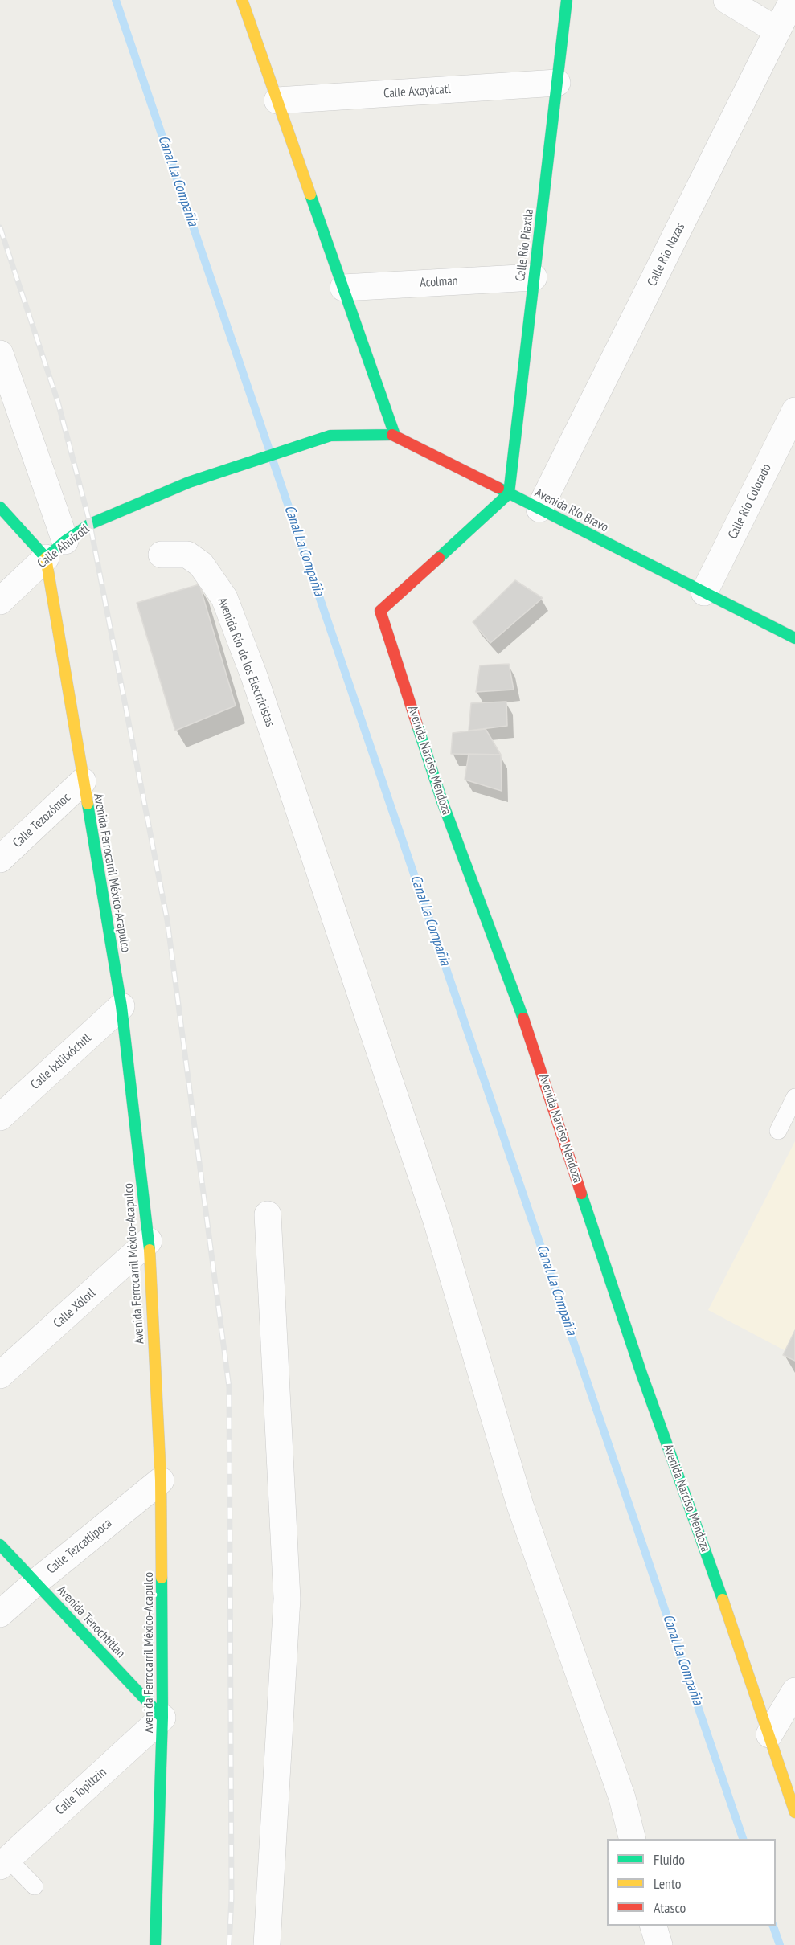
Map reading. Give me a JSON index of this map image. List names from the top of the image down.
{
  "streets": {
    "main road": [
      "Calle Río Piaxtla",
      "Avenida Río Bravo",
      "Calle Ahuízotl",
      "Avenida Narciso Mendoza",
      "Avenida Ferrocarril México-Acapulco",
      "Avenida Tenochtitlan"
    ],
    "street": [
      "Calle Axayácatl",
      "Calle Río Nazas",
      "Acolman",
      "Calle Río Colorado",
      "Avenida Río de los Electricistas",
      "Calle Tezozómoc",
      "Calle Ixtlilxóchitl",
      "Calle Xólotl",
      "Calle Tezcatlipoca",
      "Calle Topiltzin"
    ]
  },
  "crossings": [
    ["Calle Axayácatl", "Calle Río Piaxtla"],
    ["Calle Río Piaxtla", "Acolman"],
    ["Calle Río Piaxtla", "Avenida Río Bravo"],
    ["Calle Río Piaxtla", "Avenida Narciso Mendoza"],
    ["Calle Río Nazas", "Avenida Río Bravo"],
    ["Calle Río Colorado", "Avenida Río Bravo"],
    ["Avenida Río Bravo", "Calle Ahuízotl"],
    ["Avenida Río Bravo", "Avenida Narciso Mendoza"],
    ["Calle Ahuízotl", "Avenida Ferrocarril México-Acapulco"],
    ["Calle Tezozómoc", "Avenida Ferrocarril México-Acapulco"],
    ["Avenida Ferrocarril México-Acapulco", "Calle Ixtlilxóchitl"],
    ["Avenida Ferrocarril México-Acapulco", "Calle Xólotl"],
    ["Avenida Ferrocarril México-Acapulco", "Calle Tezcatlipoca"],
    ["Avenida Ferrocarril México-Acapulco", "Avenida Tenochtitlan"],
    ["Avenida Ferrocarril México-Acapulco", "Calle Topiltzin"],
    ["Calle Tezcatlipoca", "Avenida Tenochtitlan"],
    ["Avenida Tenochtitlan", "Calle Topiltzin"]
  ],
  "water": ["Canal La Compañia"],
  "legend": ["Fluido", "Lento", "Atasco"]
}
